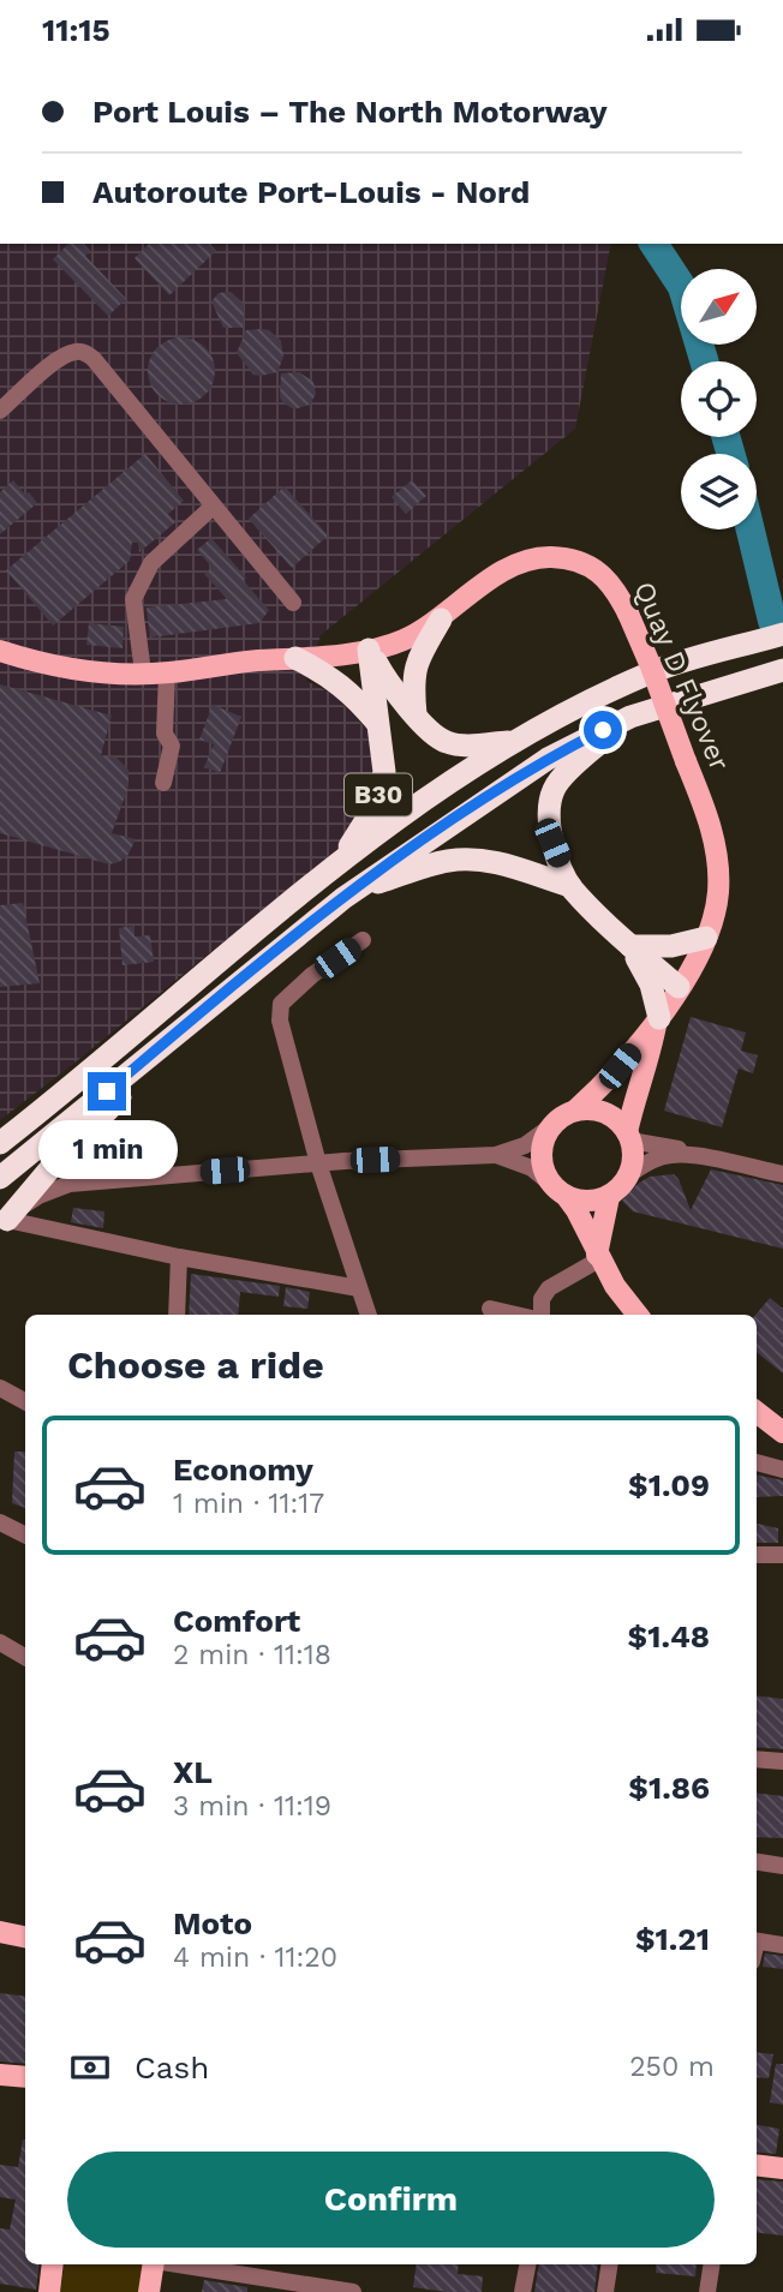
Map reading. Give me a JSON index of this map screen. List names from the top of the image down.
{
  "streets": {
    "highway": ["B30"],
    "main road": ["Quay D Flyover"]
  },
  "north": "top right",
  "page": {
    "status": "11:15",
    "banner": ["Port Louis – The North Motorway", "Autoroute Port-Louis - Nord"],
    "bubble": "1 min",
    "heading": "Choose a ride",
    "list": [
      {
        "name": "Economy",
        "note": "1 min · 11:17",
        "value": "$1.09"
      },
      {
        "name": "Comfort",
        "note": "2 min · 11:18",
        "value": "$1.48"
      },
      {
        "name": "XL",
        "note": "3 min · 11:19",
        "value": "$1.86"
      },
      {
        "name": "Moto",
        "note": "4 min · 11:20",
        "value": "$1.21"
      }
    ],
    "pay": ["Cash", "250 m"],
    "buttons": "Confirm"
  }
}
